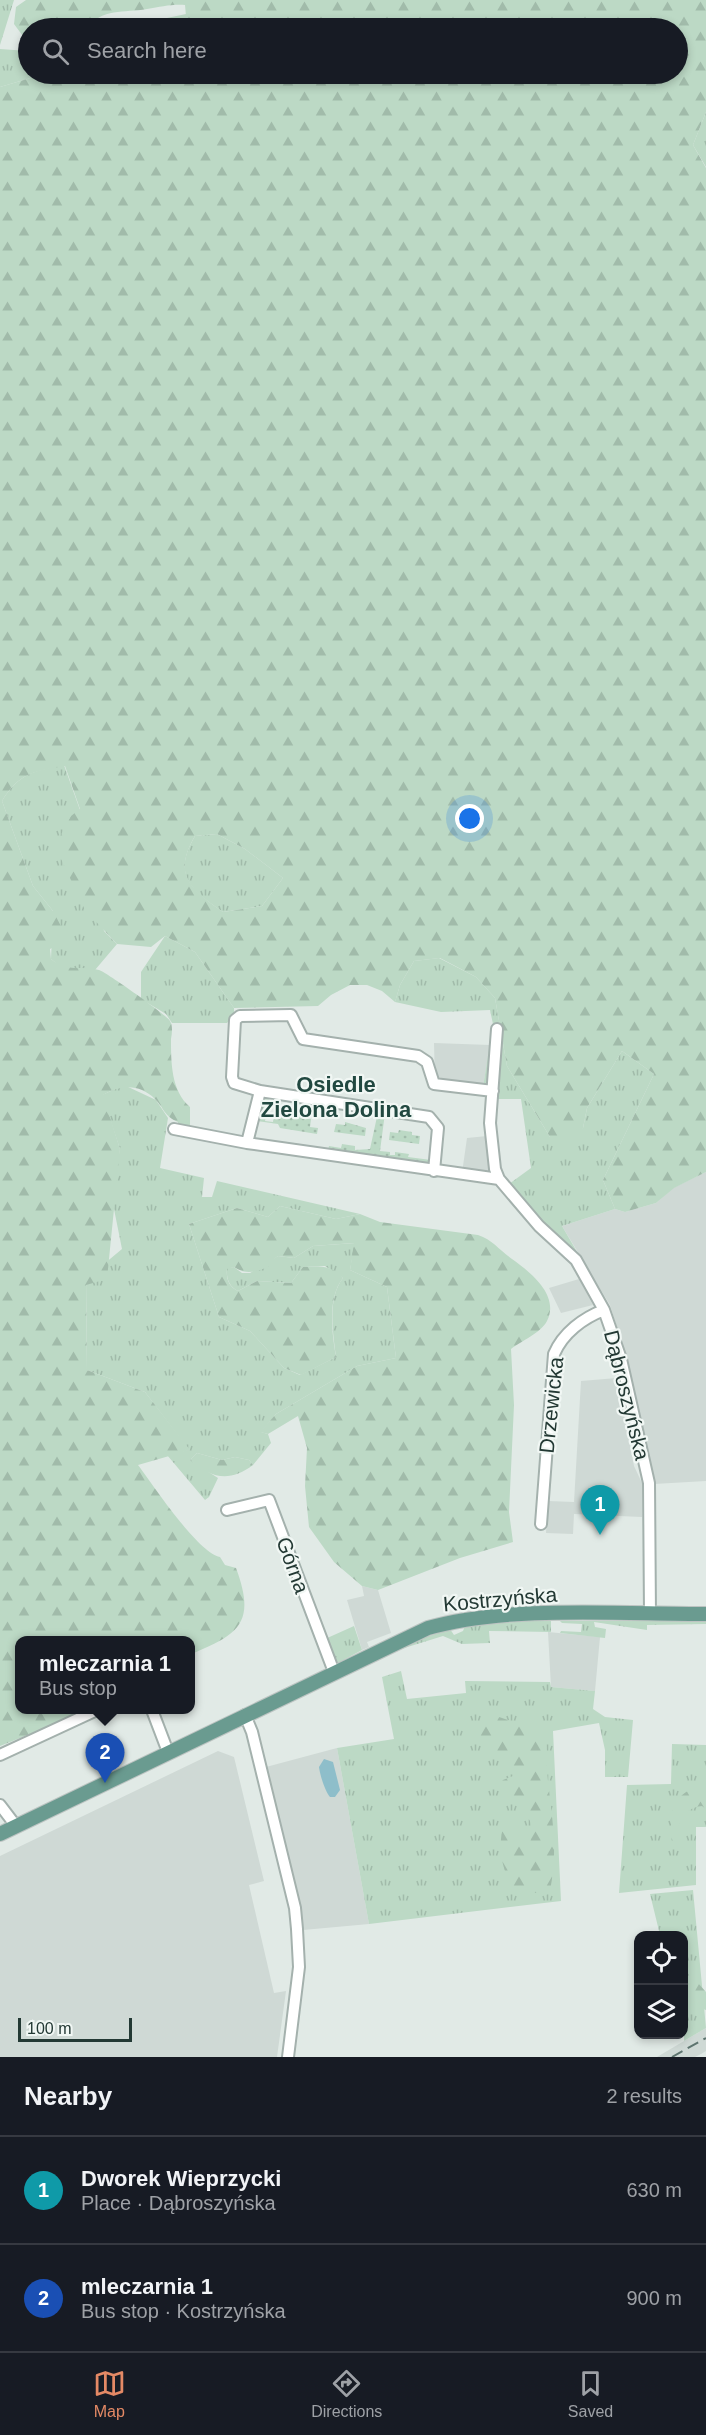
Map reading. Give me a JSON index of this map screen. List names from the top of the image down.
{
  "streets": {
    "main road": ["Kostrzyńska"],
    "street": ["Dąbroszyńska", "Drzewicka", "Górna"]
  },
  "crossings": [
    ["Dąbroszyńska", "Drzewicka"],
    ["Dąbroszyńska", "Kostrzyńska"],
    ["Górna", "Kostrzyńska"]
  ],
  "districts": ["Osiedle Zielona Dolina"],
  "scale_bar": "100 m",
  "page": {
    "search": "Search here",
    "pins": ["1", "2"],
    "popup": ["mleczarnia 1", "Bus stop"],
    "scale": "100 m",
    "heading": ["Nearby", "2 results"],
    "list": [
      {
        "mark": "1",
        "name": "Dworek Wieprzycki",
        "note": "Place · Dąbroszyńska",
        "value": "630 m"
      },
      {
        "mark": "2",
        "name": "mleczarnia 1",
        "note": "Bus stop · Kostrzyńska",
        "value": "900 m"
      }
    ],
    "nav": ["Map", "Directions", "Saved"]
  }
}
